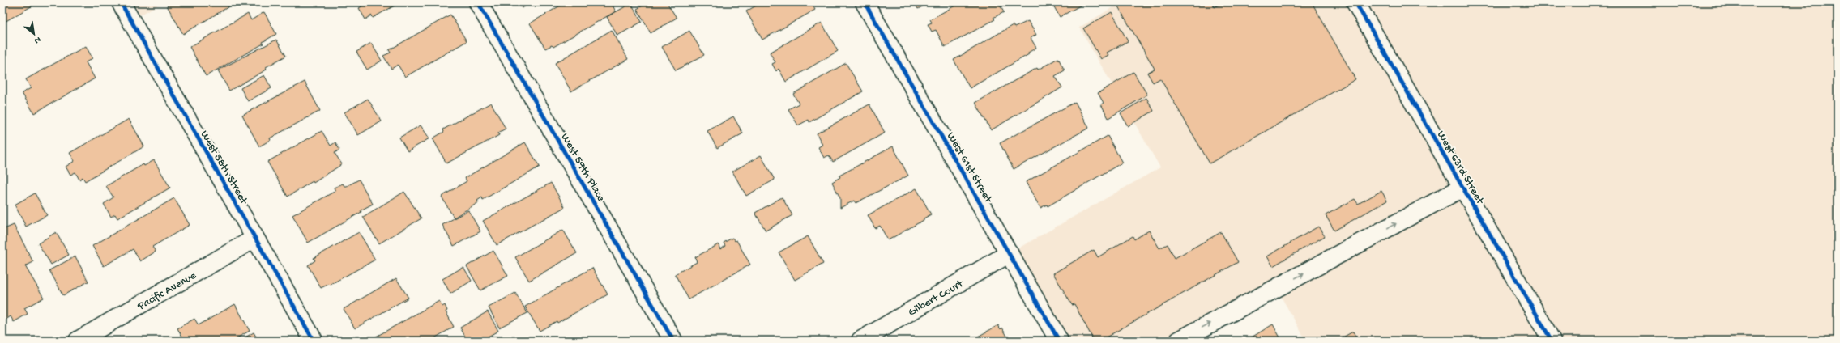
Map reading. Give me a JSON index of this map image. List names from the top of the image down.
{
  "streets": {
    "street": [
      "West 58th Street",
      "West 59th Place",
      "West 61st Street",
      "West 63rd Street",
      "Pacific Avenue",
      "Gilbert Court"
    ]
  },
  "crossings": [
    ["West 58th Street", "Pacific Avenue"],
    ["West 61st Street", "Gilbert Court"]
  ],
  "north": "bottom right"
}
